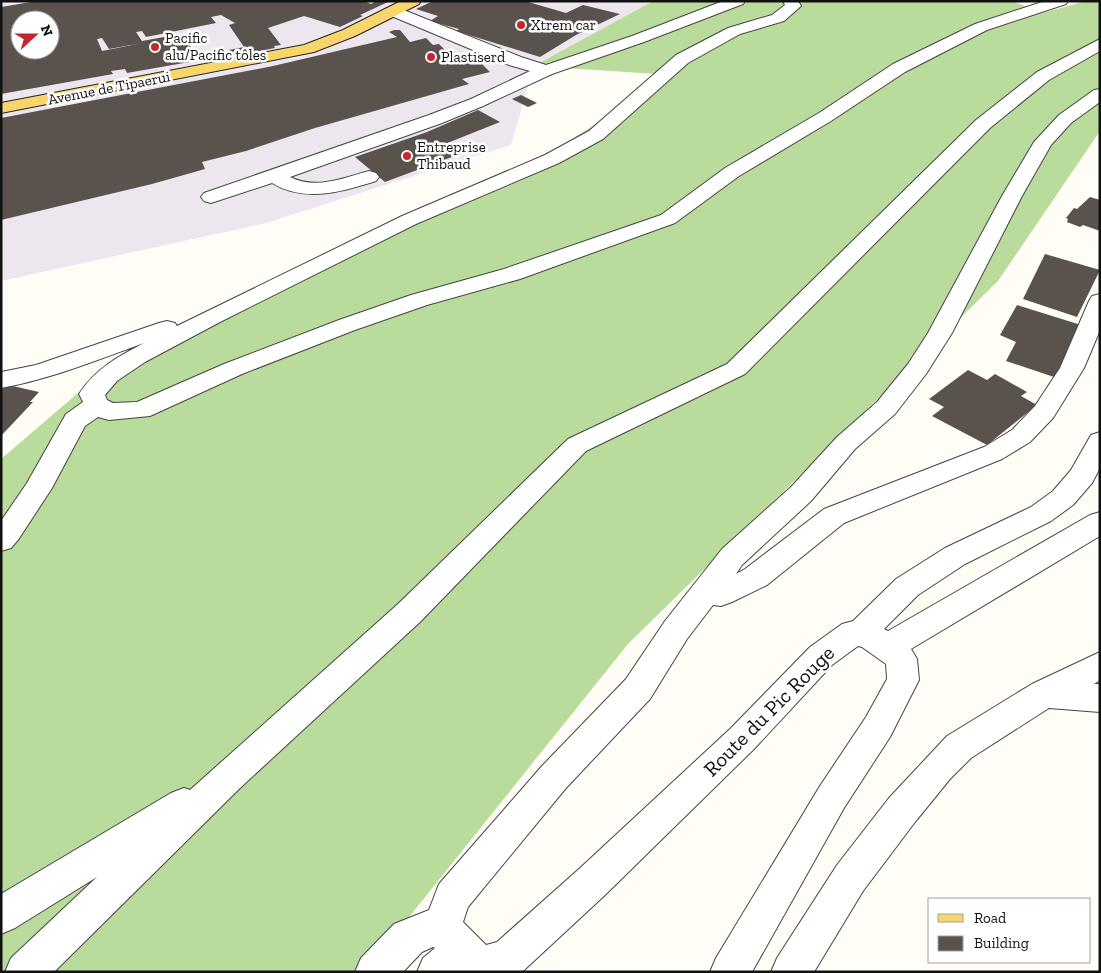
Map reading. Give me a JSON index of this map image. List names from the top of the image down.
{
  "streets": {
    "main road": ["Avenue de Tipaerui"],
    "street": ["Route du Pic Rouge"]
  },
  "places": [
    "Xtrem car",
    "Pacific alu/Pacific tôles",
    "Plastiserd",
    "Entreprise Thibaud"
  ],
  "legend": ["Road", "Building"],
  "north": "right"
}
